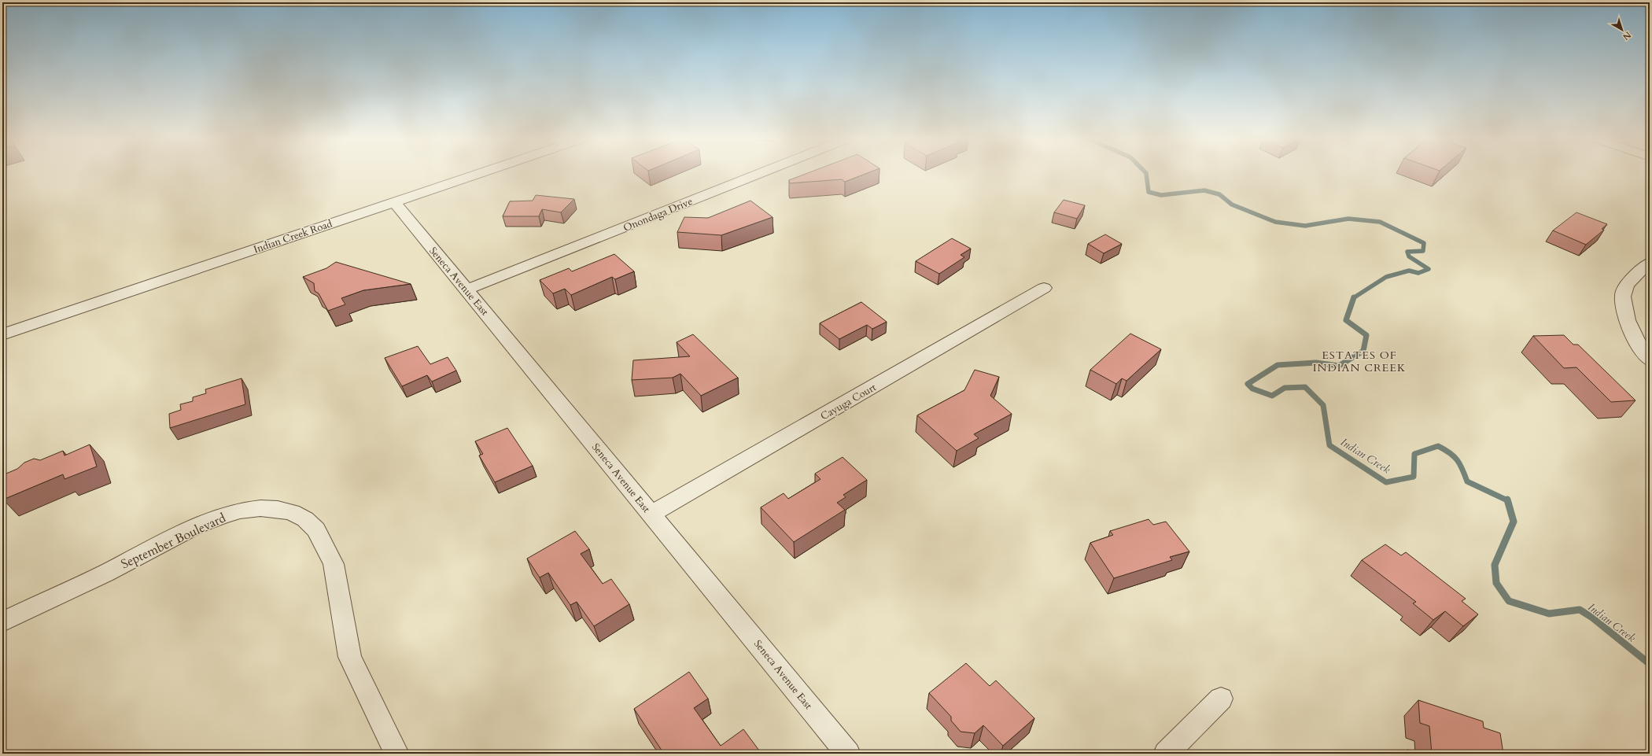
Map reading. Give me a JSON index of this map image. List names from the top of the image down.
{
  "streets": {
    "street": [
      "Onondaga Drive",
      "Indian Creek Road",
      "Seneca Avenue East",
      "Cayuga Court",
      "September Boulevard"
    ]
  },
  "crossings": [
    ["Onondaga Drive", "Seneca Avenue East"],
    ["Indian Creek Road", "Seneca Avenue East"],
    ["Seneca Avenue East", "Cayuga Court"]
  ],
  "districts": ["ESTATES OF INDIAN CREEK"],
  "water": ["Indian Creek"],
  "north": "bottom right"
}
